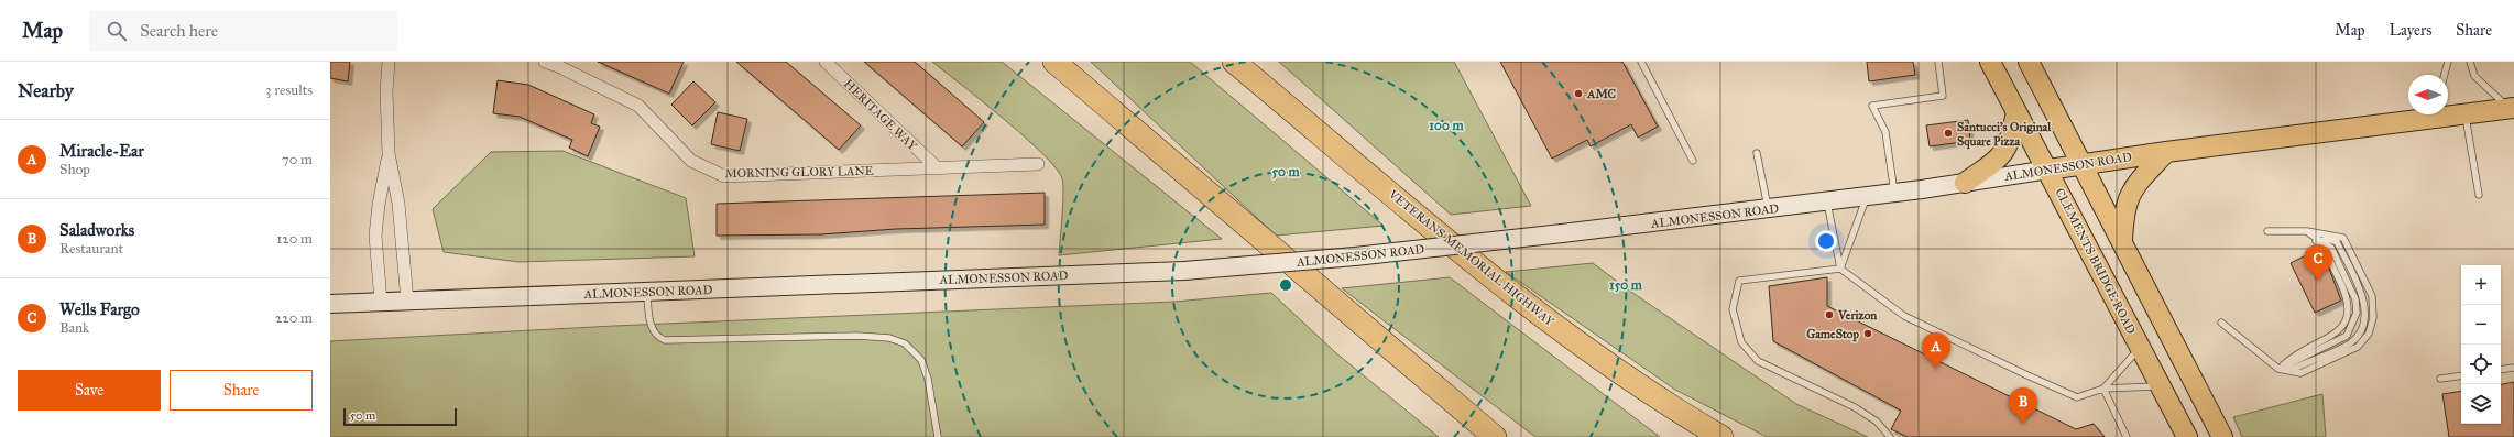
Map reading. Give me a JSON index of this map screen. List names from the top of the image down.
{
  "streets": {
    "highway": ["VETERANS MEMORIAL HIGHWAY"],
    "main road": ["ALMONESSON ROAD", "CLEMENTS BRIDGE ROAD"],
    "street": ["HERITAGE WAY", "MORNING GLORY LANE"]
  },
  "crossings": [
    ["HERITAGE WAY", "MORNING GLORY LANE"],
    ["ALMONESSON ROAD", "CLEMENTS BRIDGE ROAD"]
  ],
  "places": [
    "AMC",
    "Santucci's Original Square Pizza",
    "Verizon",
    "GameStop"
  ],
  "scale_bar": "50 m",
  "north": "left",
  "page": {
    "header": "Map",
    "search": "Search here",
    "nav": ["Map", "Layers", "Share"],
    "heading": ["Nearby", "3 results"],
    "list": [
      {
        "mark": "A",
        "name": "Miracle-Ear",
        "note": "Shop",
        "value": "70 m"
      },
      {
        "mark": "B",
        "name": "Saladworks",
        "note": "Restaurant",
        "value": "120 m"
      },
      {
        "mark": "C",
        "name": "Wells Fargo",
        "note": "Bank",
        "value": "220 m"
      }
    ],
    "pins": ["C", "A", "B"],
    "map_buttons": ["+", "−"],
    "buttons": ["Save", "Share"],
    "scale": "50 m"
  },
  "rings": ["100 m", "50 m", "150 m"]
}
